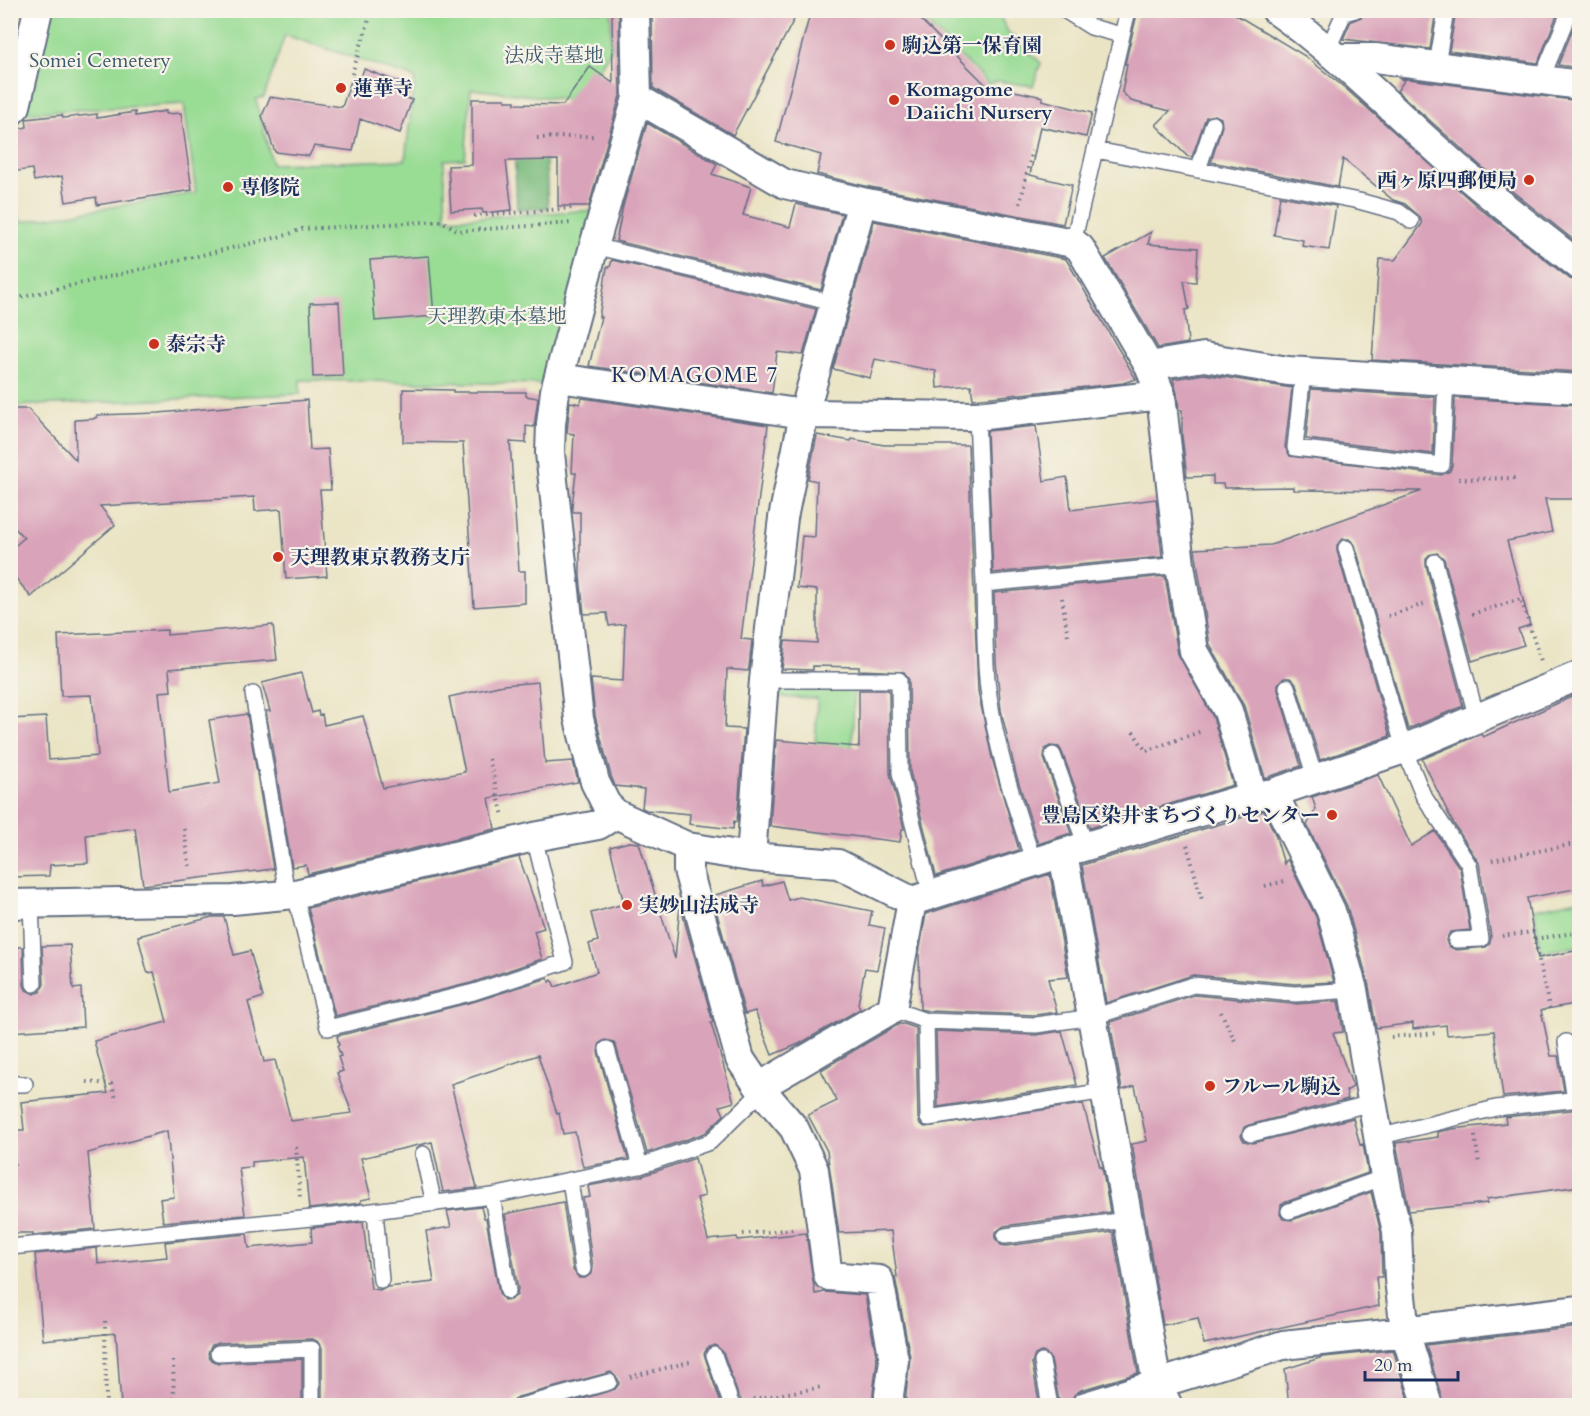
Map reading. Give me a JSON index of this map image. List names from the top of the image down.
{
  "districts": ["KOMAGOME 7"],
  "parks": ["法成寺墓地", "Somei Cemetery", "天理教東本墓地"],
  "places": [
    "駒込第一保育園",
    "蓮華寺",
    "Komagome Daiichi Nursery",
    "西ヶ原四郵便局",
    "専修院",
    "泰宗寺",
    "天理教東京教務支庁",
    "豊島区染井まちづくりセンター",
    "実妙山法成寺",
    "フルール駒込"
  ],
  "scale_bar": "20 m"
}
